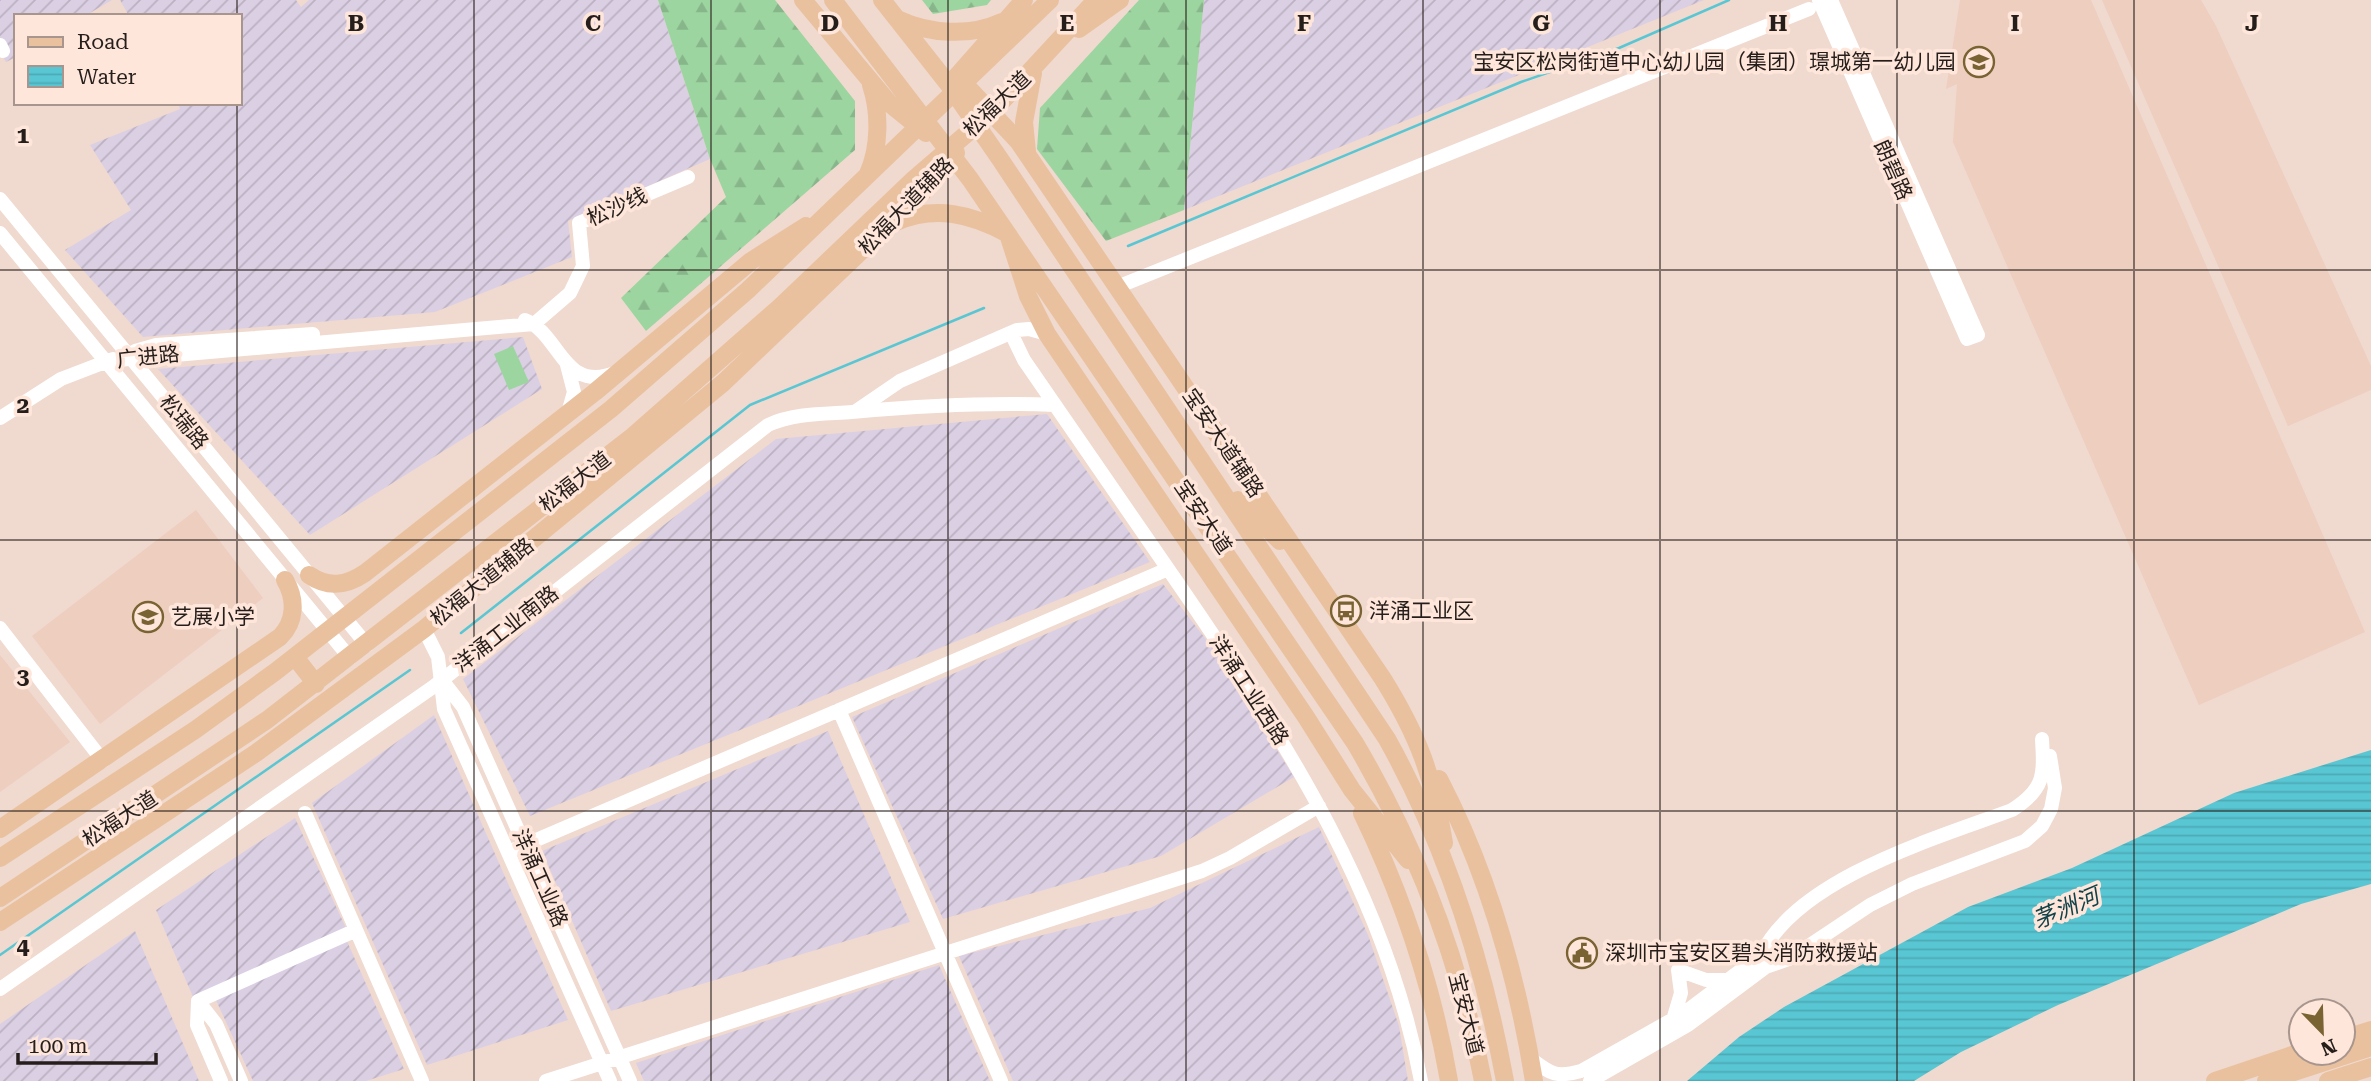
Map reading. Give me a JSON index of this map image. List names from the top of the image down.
{
  "streets": {
    "main road": [
      "松福大道",
      "松福大道辅路",
      "宝安大道辅路",
      "宝安大道"
    ],
    "street": [
      "朗碧路",
      "松沙线",
      "广进路",
      "松瑞路",
      "洋涌工业南路",
      "洋涌工业西路",
      "洋涌工业路"
    ]
  },
  "crossings": [
    ["松福大道", "松福大道辅路"],
    ["松福大道", "松瑞路"],
    ["松福大道", "宝安大道辅路"],
    ["松福大道", "宝安大道"],
    ["松福大道辅路", "宝安大道"],
    ["松福大道辅路", "洋涌工业路"],
    ["松沙线", "广进路"],
    ["广进路", "松瑞路"],
    ["宝安大道辅路", "宝安大道"],
    ["洋涌工业南路", "洋涌工业西路"],
    ["洋涌工业南路", "洋涌工业路"]
  ],
  "water": ["茅洲河"],
  "places": {
    "school or university": ["宝安区松岗街道中心幼儿园（集团）璟城第一幼儿园", "艺展小学"],
    "bus stop": ["洋涌工业区"],
    "public building": ["深圳市宝安区碧头消防救援站"]
  },
  "legend": ["Road", "Water"],
  "scale_bar": "100 m",
  "north": "bottom right",
  "grid": {
    "columns": [
      "B",
      "C",
      "D",
      "E",
      "F",
      "G",
      "H",
      "I",
      "J"
    ],
    "rows": [
      "1",
      "2",
      "3",
      "4"
    ]
  }
}
